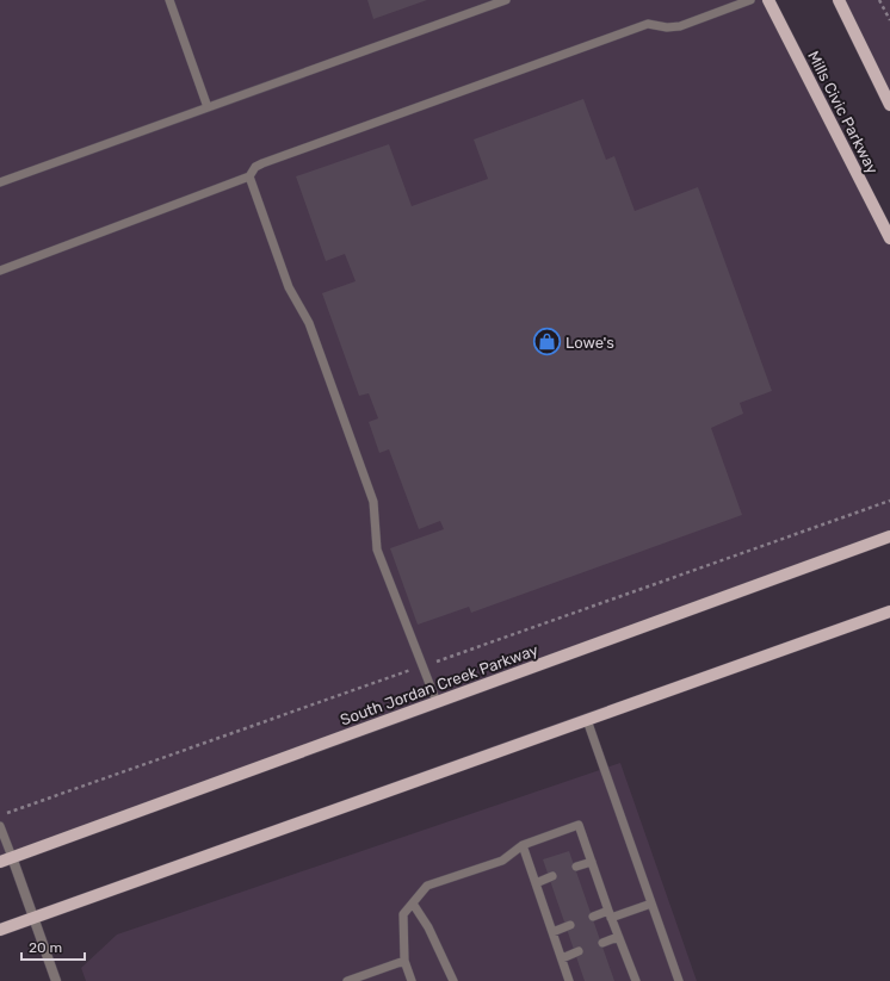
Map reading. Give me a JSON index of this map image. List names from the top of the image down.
{
  "streets": {
    "main road": ["Mills Civic Parkway", "South Jordan Creek Parkway"]
  },
  "places": {
    "shop": ["Lowe's"]
  },
  "scale_bar": "20 m"
}
